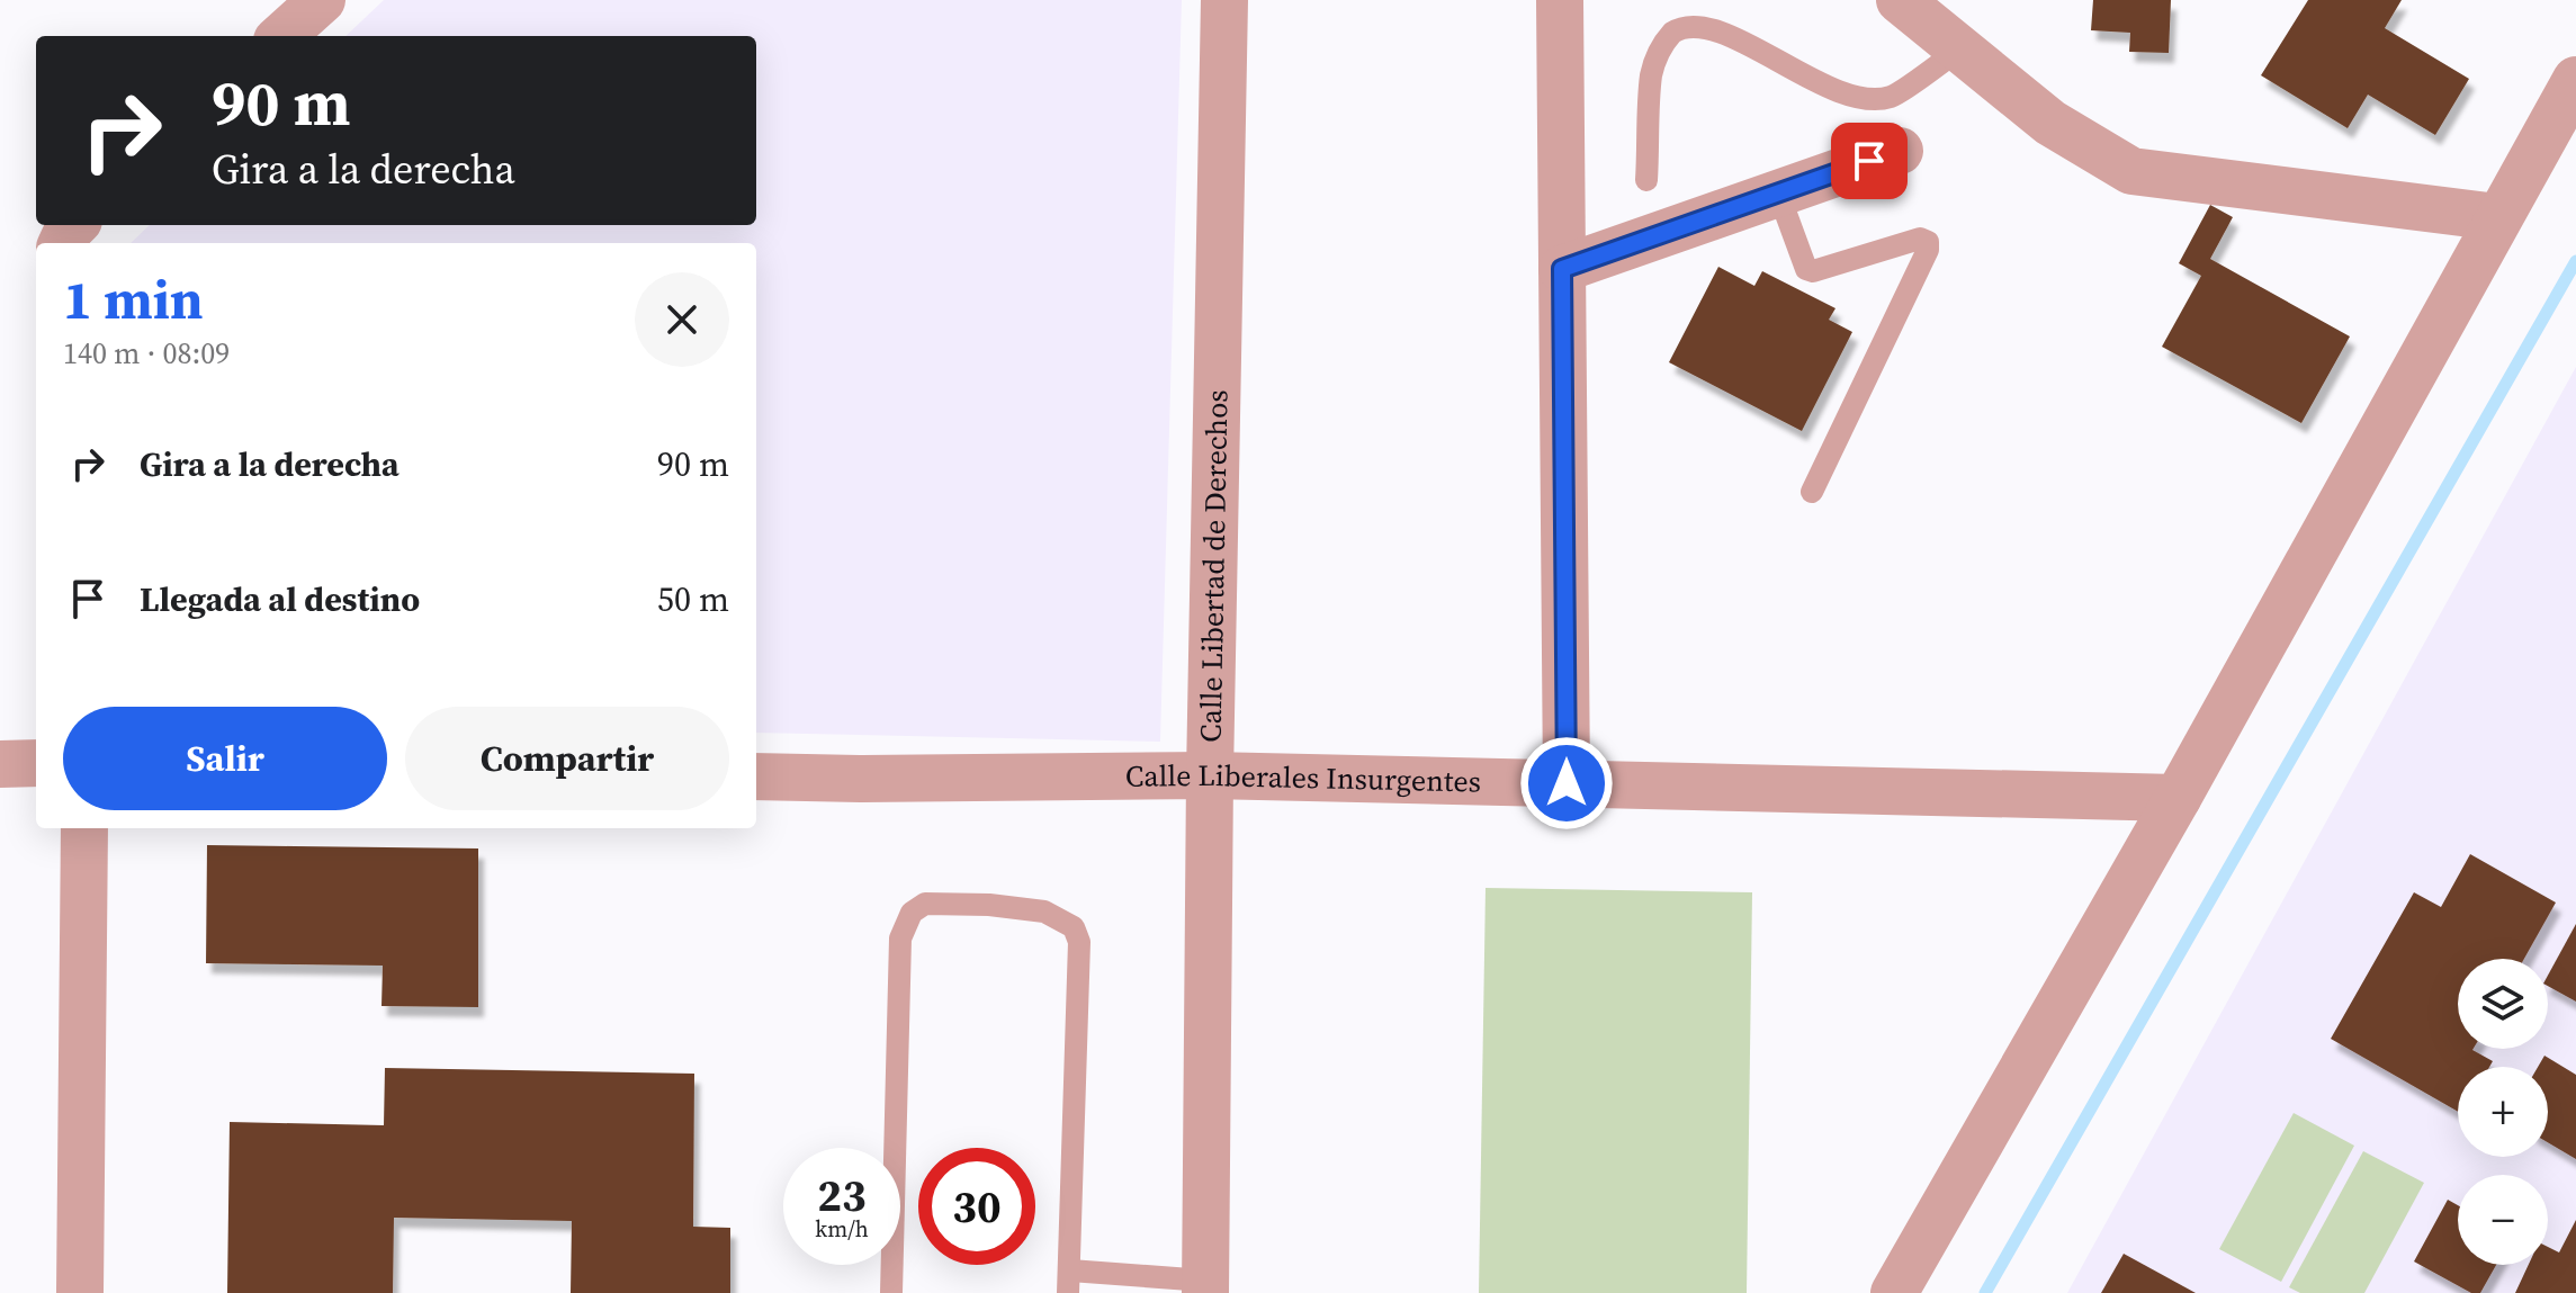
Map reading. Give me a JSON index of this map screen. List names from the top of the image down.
{
  "streets": {
    "street": ["Calle Libertad de Derechos", "Calle Liberales Insurgentes"]
  },
  "crossings": [
    ["Calle Libertad de Derechos", "Calle Liberales Insurgentes"]
  ],
  "page": {
    "turn": ["90 m", "Gira a la derecha"],
    "heading": ["1 min", "140 m · 08:09"],
    "list": [
      {
        "name": "Gira a la derecha",
        "value": "90 m"
      },
      {
        "name": "Llegada al destino",
        "value": "50 m"
      }
    ],
    "buttons": ["Salir", "Compartir"],
    "map_buttons": ["+", "−"],
    "speed": "23 km/h",
    "limit": "30"
  }
}
